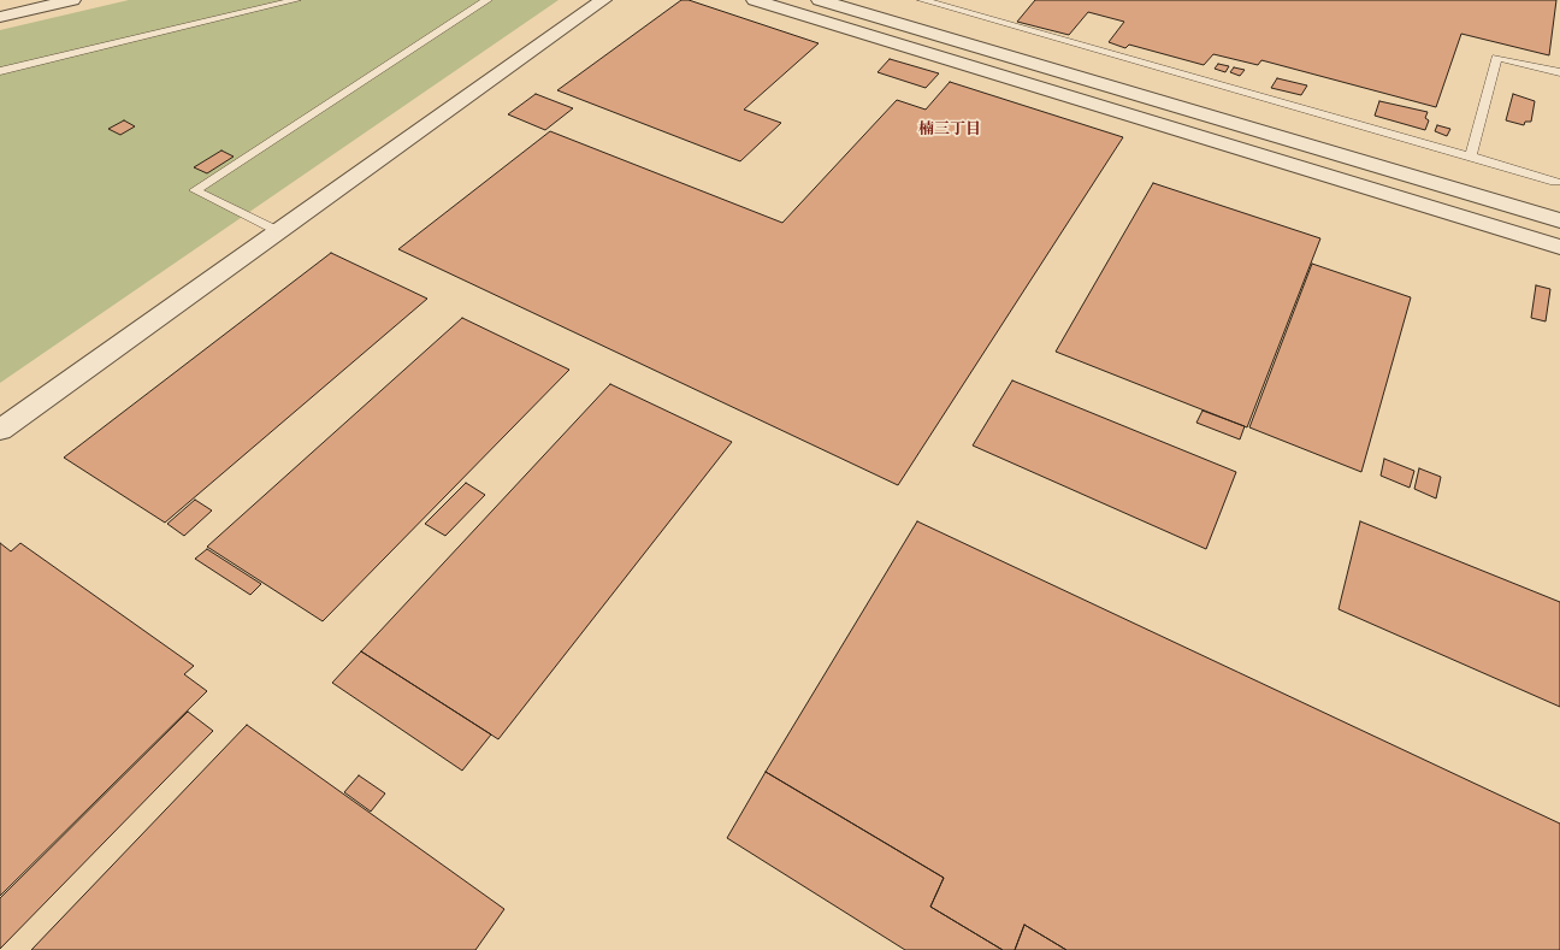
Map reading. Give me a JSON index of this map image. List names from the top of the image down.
{
  "districts": ["楠三丁目"]
}
